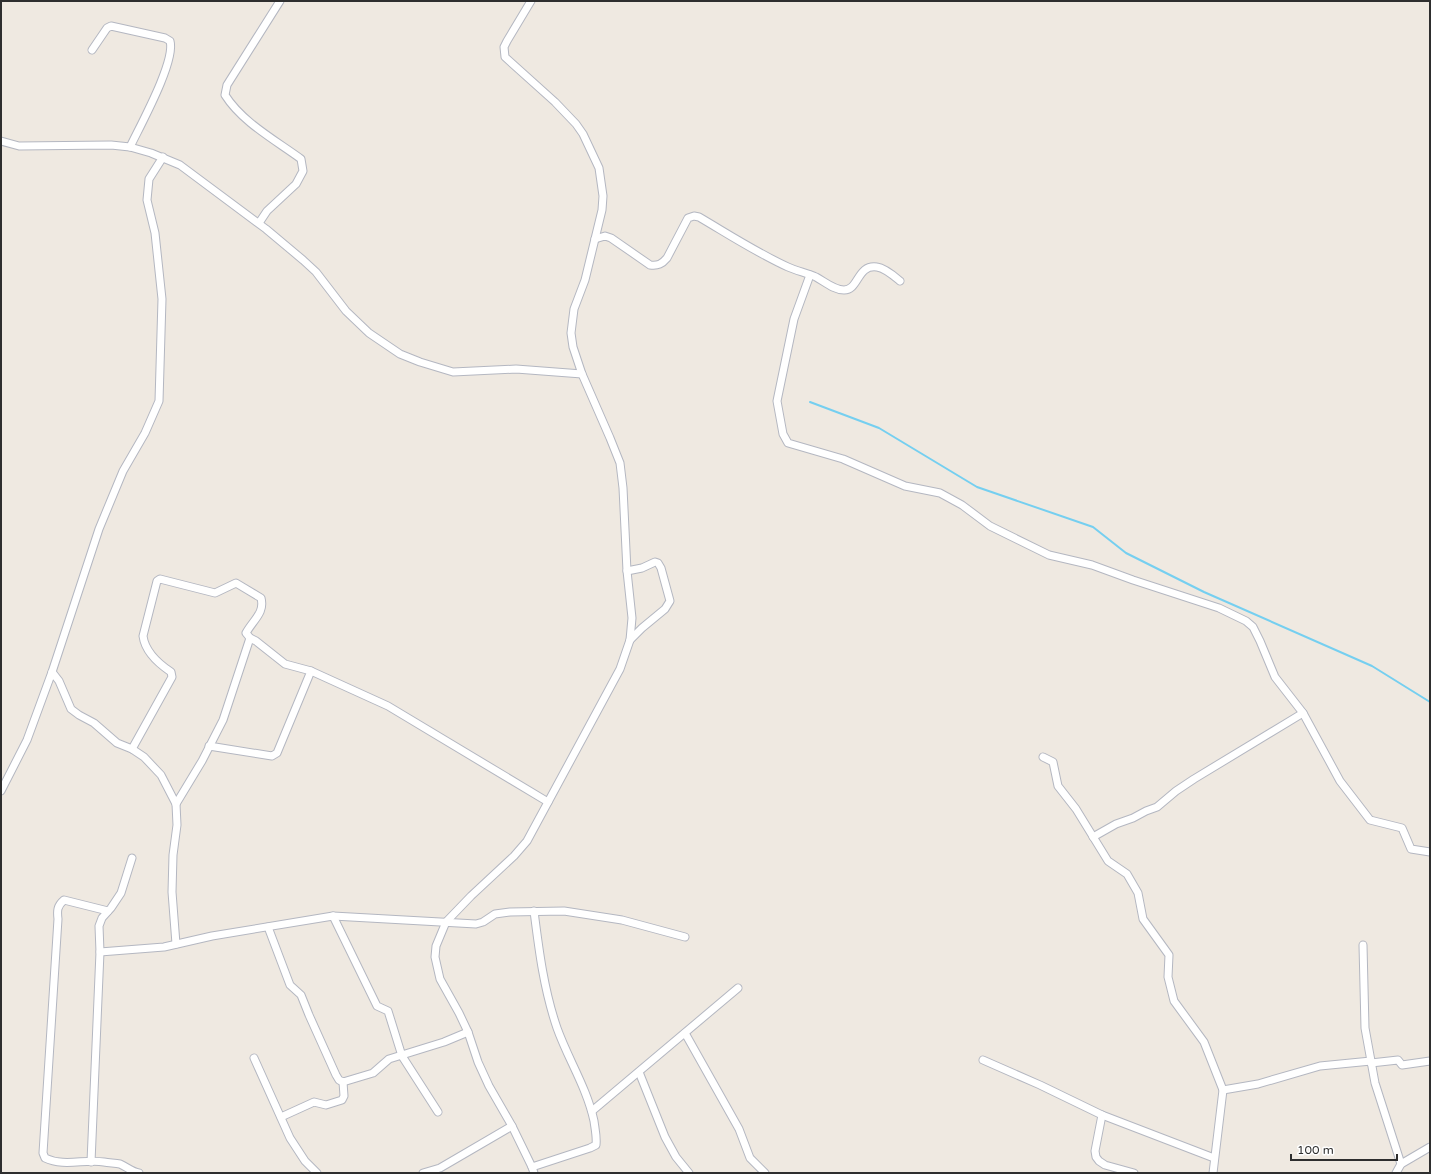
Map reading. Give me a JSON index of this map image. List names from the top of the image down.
{
  "scale_bar": "100 m"
}
